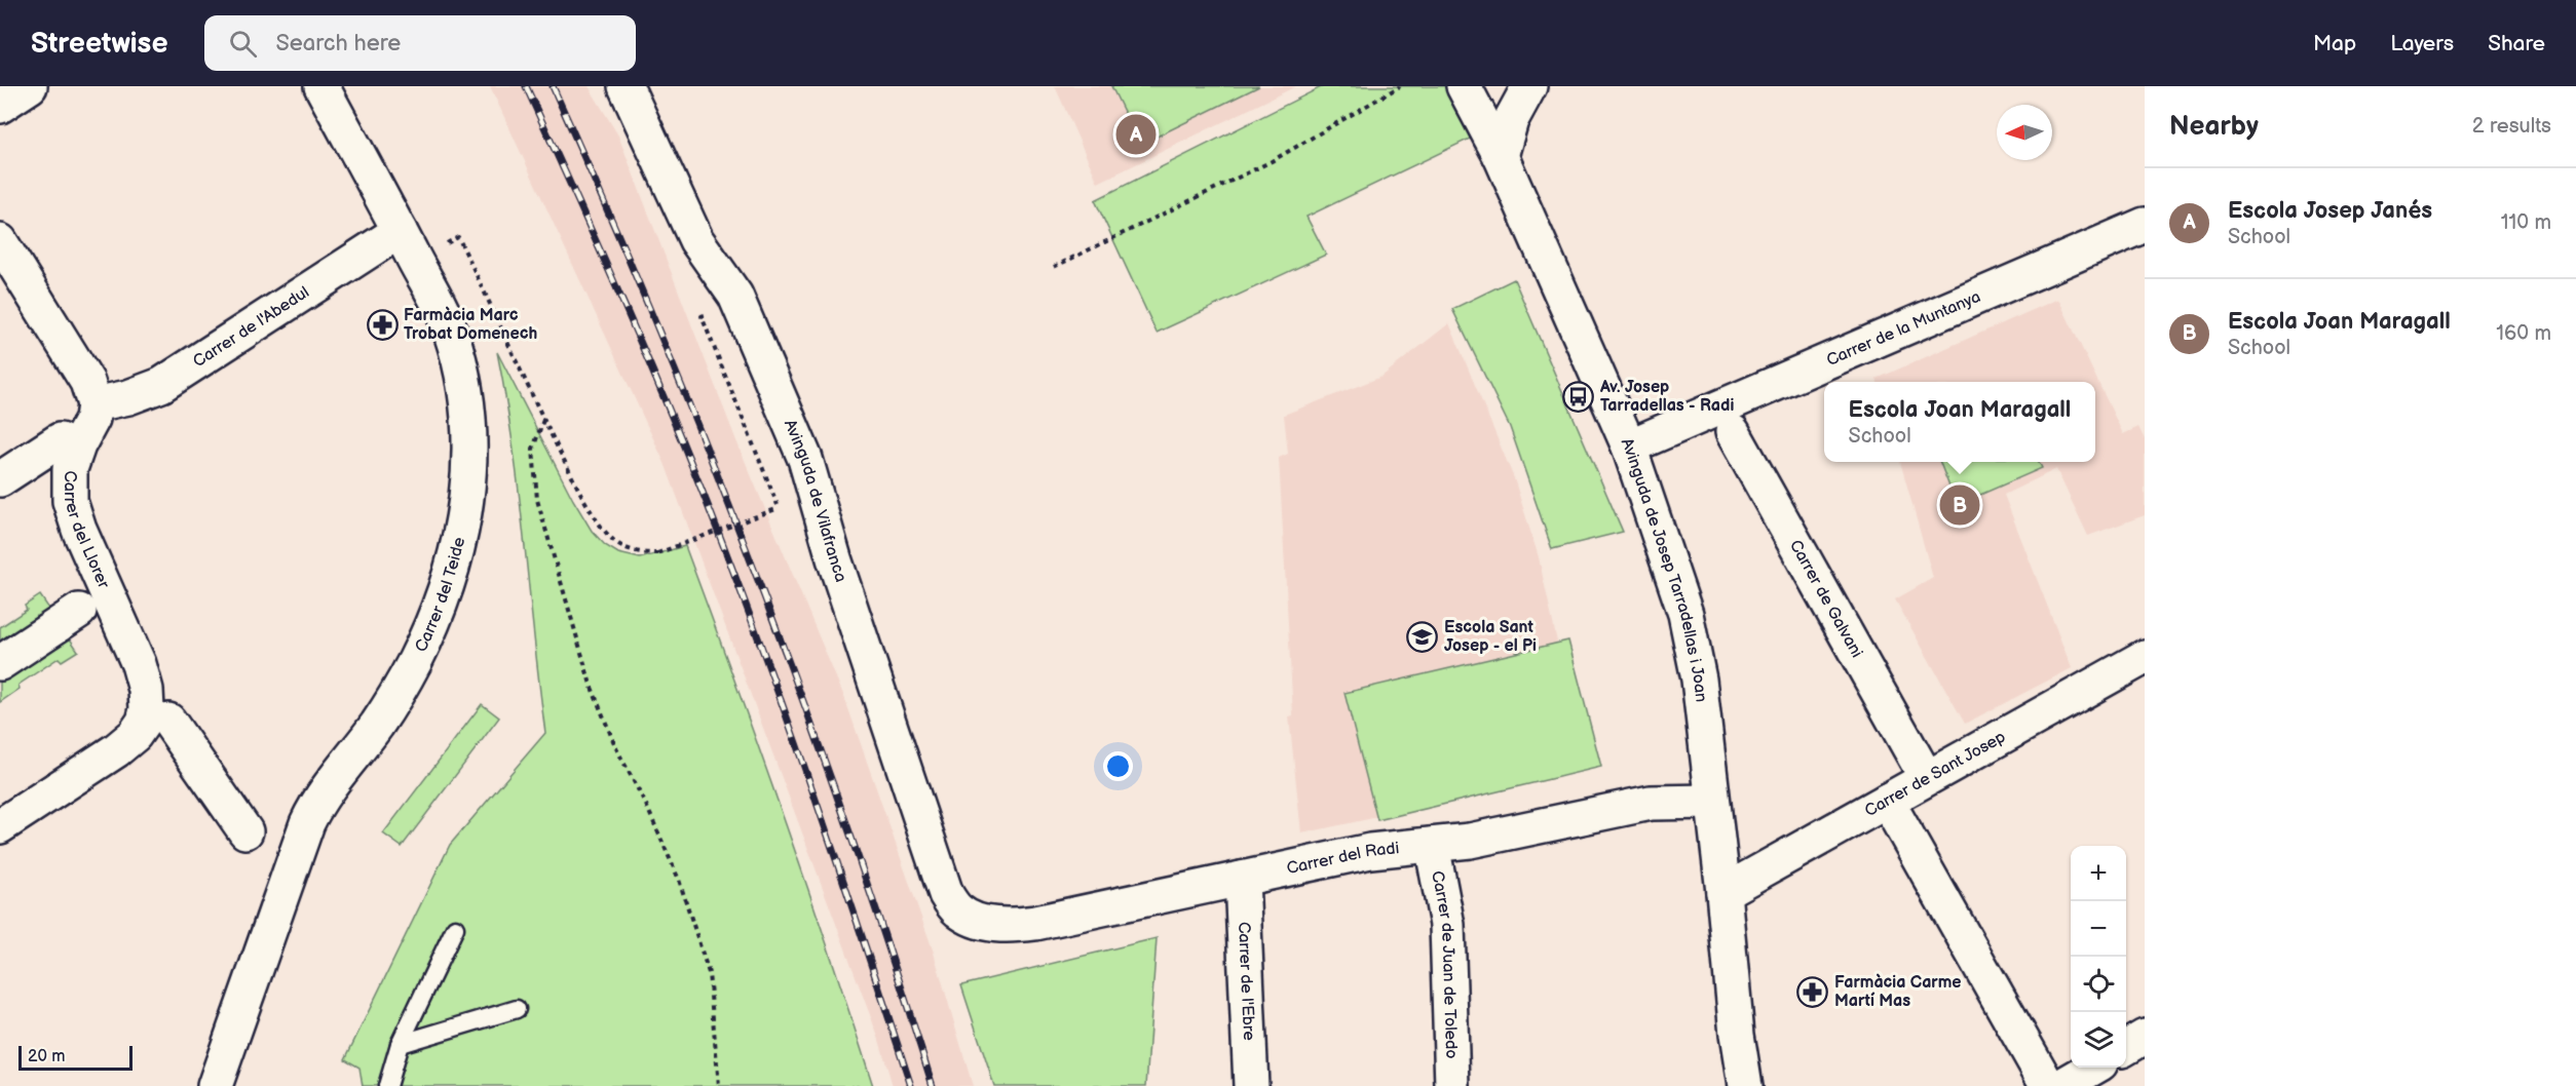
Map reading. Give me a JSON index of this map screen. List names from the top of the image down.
{
  "streets": {
    "street": [
      "Carrer de l'Abedul",
      "Carrer de la Muntanya",
      "Avinguda de Vilafranca",
      "Carrer del Llorer",
      "Avinguda de Josep Tarradellas i Joan",
      "Carrer del Teide",
      "Carrer de Galvani",
      "Carrer de Sant Josep",
      "Carrer del Radi",
      "Carrer de Juan de Toledo",
      "Carrer de l'Ebre"
    ]
  },
  "crossings": [
    ["Carrer de l'Abedul", "Carrer del Llorer"],
    ["Carrer de l'Abedul", "Carrer del Teide"],
    ["Carrer de la Muntanya", "Avinguda de Josep Tarradellas i Joan"],
    ["Avinguda de Vilafranca", "Carrer del Radi"],
    ["Avinguda de Josep Tarradellas i Joan", "Carrer de Sant Josep"],
    ["Avinguda de Josep Tarradellas i Joan", "Carrer del Radi"],
    ["Carrer del Radi", "Carrer de Juan de Toledo"],
    ["Carrer del Radi", "Carrer de l'Ebre"]
  ],
  "places": {
    "pharmacy": ["Farmàcia Marc Trobat Domenech", "Farmàcia Carme Martí Mas"],
    "bus stop": ["Av. Josep Tarradellas - Radi"],
    "school or university": ["Escola Sant Josep - el Pi"]
  },
  "scale_bar": "20 m",
  "north": "left",
  "page": {
    "header": "Streetwise",
    "search": "Search here",
    "nav": ["Map", "Layers", "Share"],
    "heading": ["Nearby", "2 results"],
    "pins": ["A", "B"],
    "list": [
      {
        "mark": "A",
        "name": "Escola Josep Janés",
        "note": "School",
        "value": "110 m"
      },
      {
        "mark": "B",
        "name": "Escola Joan Maragall",
        "note": "School",
        "value": "160 m"
      }
    ],
    "popup": ["Escola Joan Maragall", "School"],
    "map_buttons": ["+", "−"],
    "scale": "20 m"
  }
}
